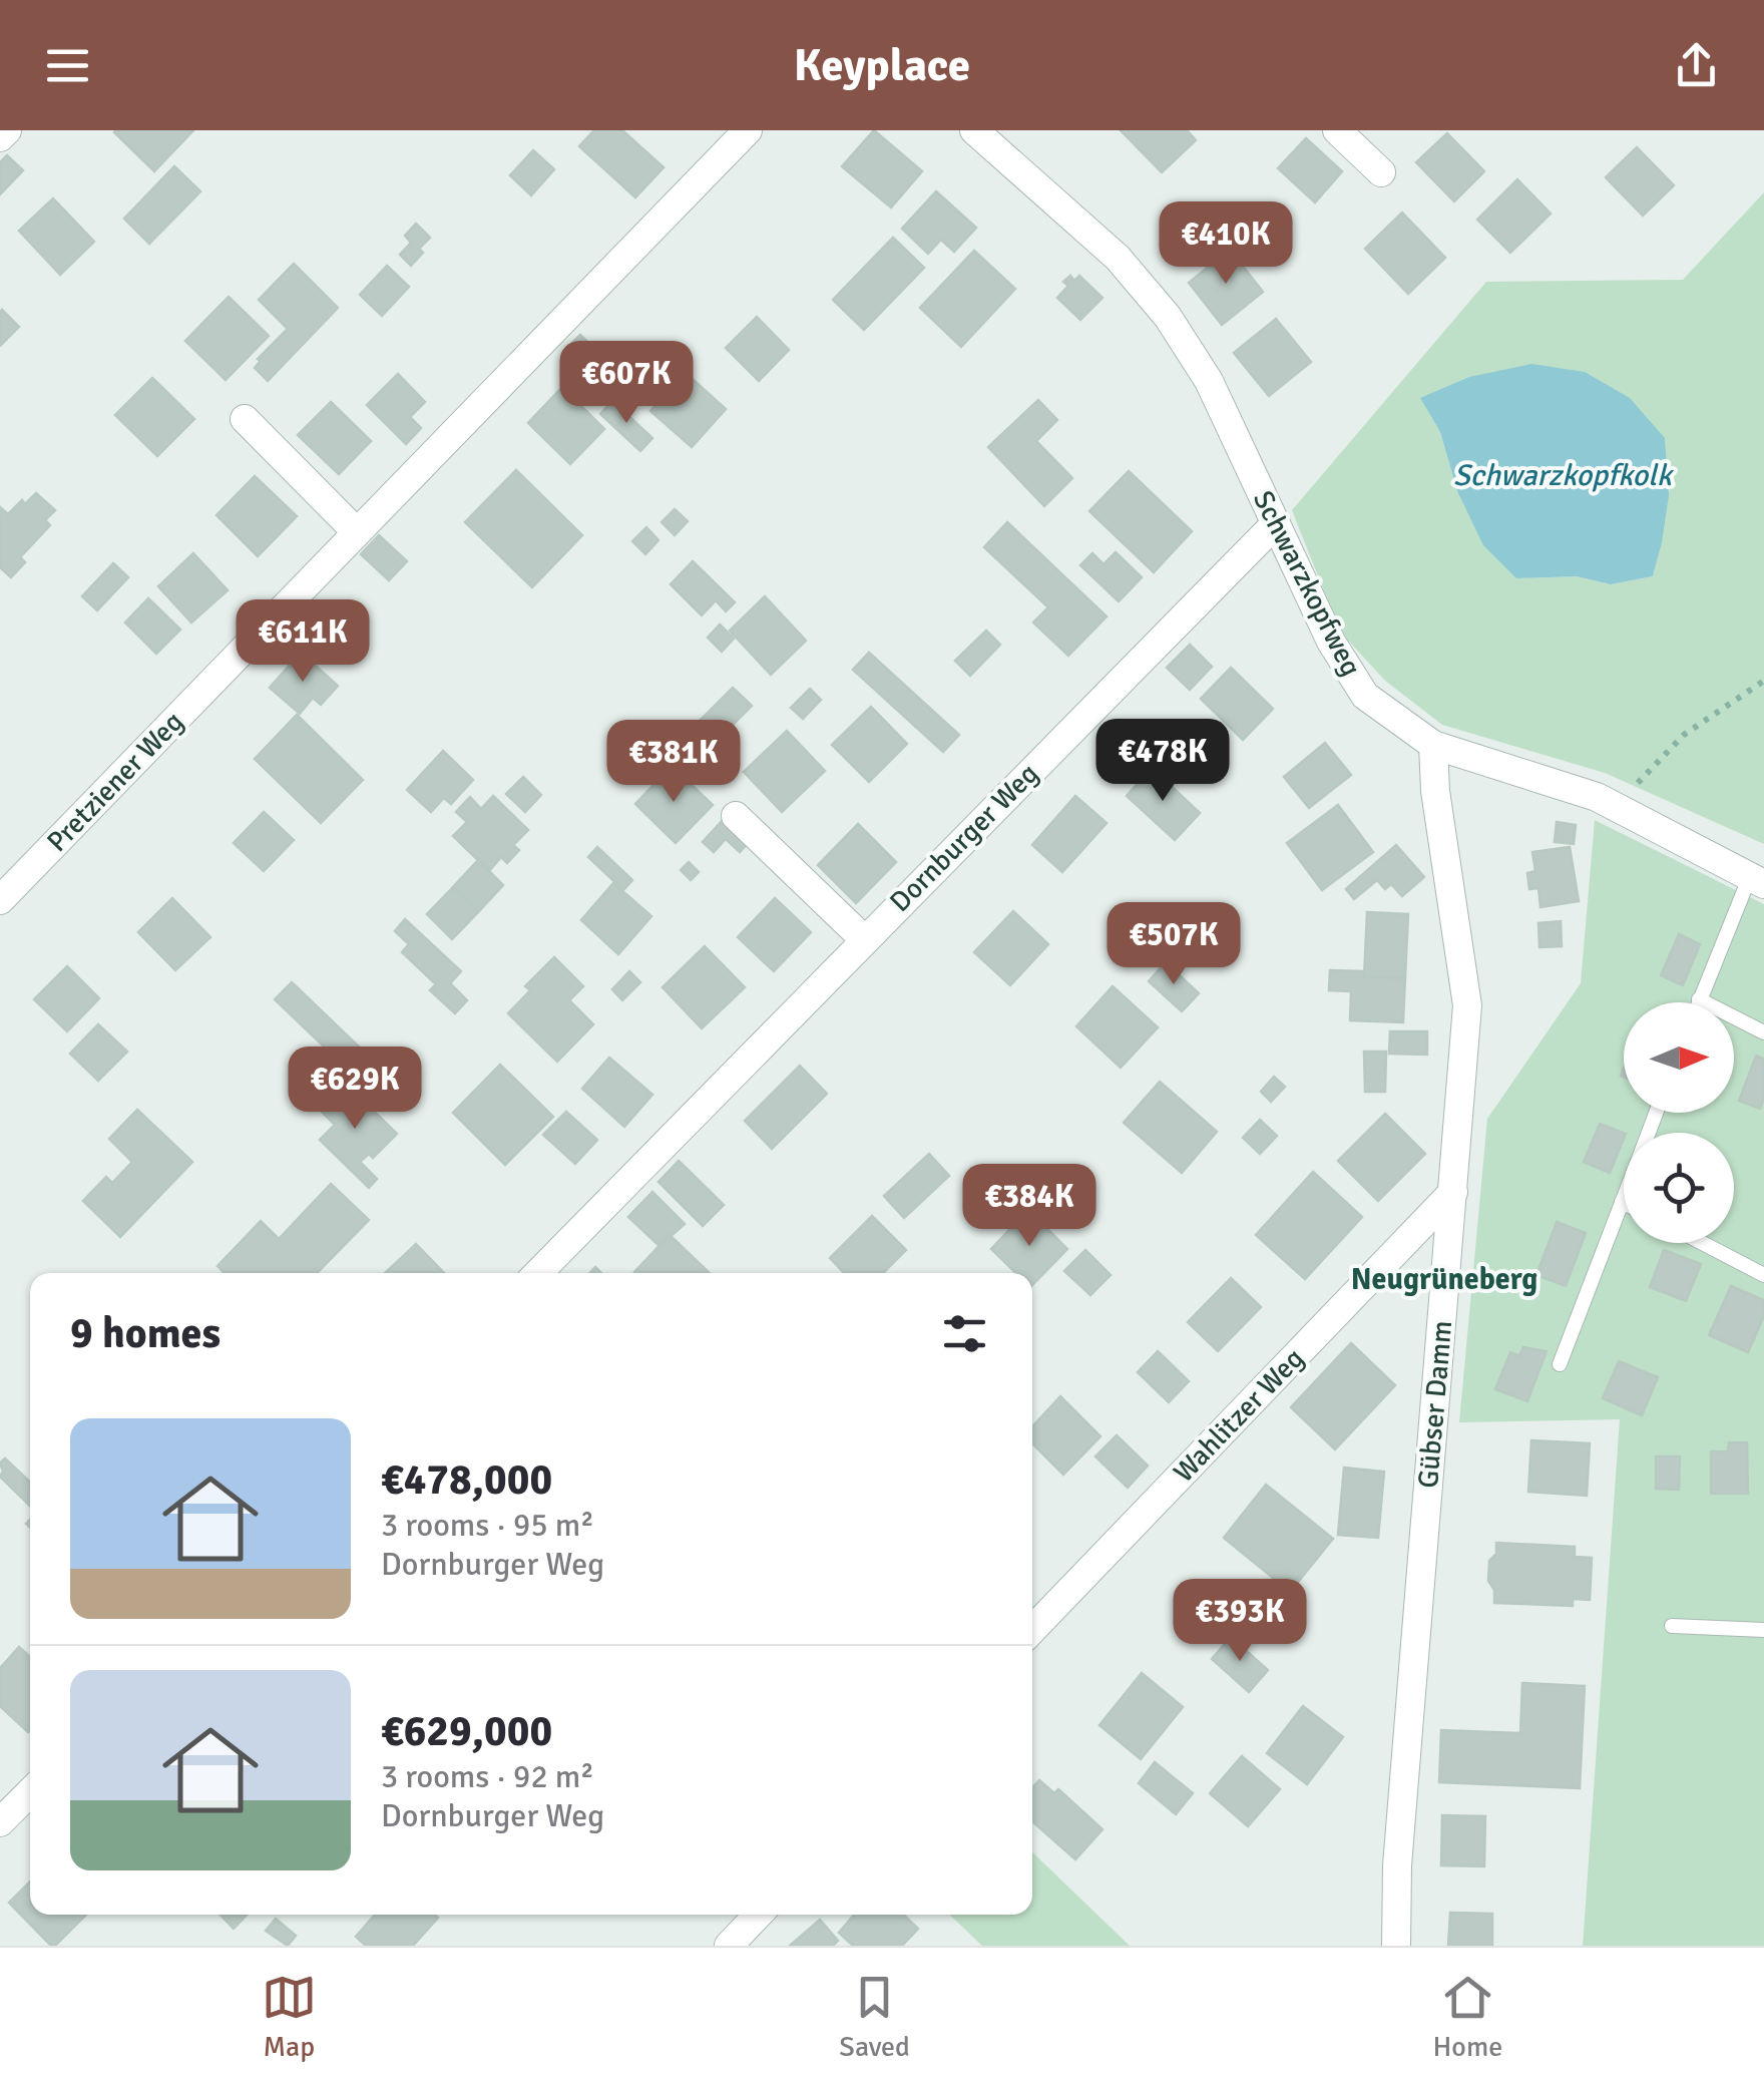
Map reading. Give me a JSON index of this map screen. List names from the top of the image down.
{
  "streets": {
    "street": [
      "Schwarzkopfweg",
      "Pretziener Weg",
      "Dornburger Weg",
      "Gübser Damm",
      "Wahlitzer Weg"
    ]
  },
  "crossings": [
    ["Schwarzkopfweg", "Dornburger Weg"],
    ["Schwarzkopfweg", "Gübser Damm"],
    ["Gübser Damm", "Wahlitzer Weg"]
  ],
  "districts": ["Neugrüneberg"],
  "water": ["Schwarzkopfkolk"],
  "north": "right",
  "page": {
    "header": "Keyplace",
    "price": [
      "€410K",
      "€607K",
      "€611K",
      "€478K",
      "€381K",
      "€507K",
      "€629K",
      "€384K",
      "€393K"
    ],
    "heading": "9 homes",
    "list": [
      {
        "name": "€478,000",
        "note": "3 rooms · 95 m² · Dornburger Weg"
      },
      {
        "name": "€629,000",
        "note": "3 rooms · 92 m² · Dornburger Weg"
      }
    ],
    "tabs": ["Map", "Saved", "Home"]
  }
}
